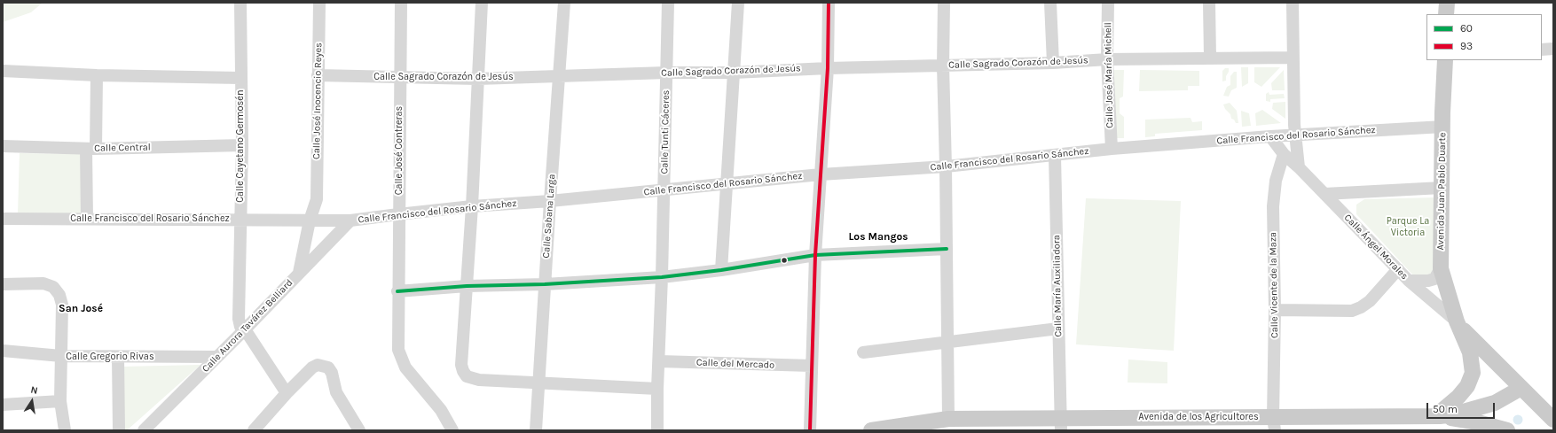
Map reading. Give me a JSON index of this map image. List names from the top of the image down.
{
  "streets": {
    "main road": ["Avenida Juan Pablo Duarte", "Avenida de los Agricultores"],
    "street": [
      "Calle Sagrado Corazón de Jesús",
      "Calle José María Michell",
      "Calle José Inocencio Reyes",
      "Calle Tunti Cáceres",
      "Calle Francisco del Rosario Sánchez",
      "Calle Cayetano Germosén",
      "Calle Central",
      "Calle José Contreras",
      "Calle Sabana Larga",
      "Calle Ángel Morales",
      "Calle Vicente de la Maza",
      "Calle María Auxiliadora",
      "Calle Aurora Tavárez Belliard",
      "Calle Gregorio Rivas",
      "Calle del Mercado"
    ]
  },
  "crossings": [
    ["Calle Sagrado Corazón de Jesús", "Calle José María Michell"],
    ["Calle Sagrado Corazón de Jesús", "Calle José Inocencio Reyes"],
    ["Calle Sagrado Corazón de Jesús", "Calle Tunti Cáceres"],
    ["Calle Sagrado Corazón de Jesús", "Calle José Contreras"],
    ["Calle Sagrado Corazón de Jesús", "Calle Sabana Larga"],
    ["Calle José María Michell", "Calle Francisco del Rosario Sánchez"],
    ["Calle José Inocencio Reyes", "Calle Francisco del Rosario Sánchez"],
    ["Calle José Inocencio Reyes", "Calle Aurora Tavárez Belliard"],
    ["Calle Tunti Cáceres", "Calle Francisco del Rosario Sánchez"],
    ["Calle Tunti Cáceres", "Calle del Mercado"],
    ["Calle Francisco del Rosario Sánchez", "Calle Cayetano Germosén"],
    ["Calle Francisco del Rosario Sánchez", "Calle José Contreras"],
    ["Calle Francisco del Rosario Sánchez", "Avenida Juan Pablo Duarte"],
    ["Calle Francisco del Rosario Sánchez", "Calle Sabana Larga"],
    ["Calle Francisco del Rosario Sánchez", "Calle Ángel Morales"],
    ["Calle Francisco del Rosario Sánchez", "Calle María Auxiliadora"],
    ["Calle Francisco del Rosario Sánchez", "Calle Aurora Tavárez Belliard"],
    ["Calle Cayetano Germosén", "Calle Central"],
    ["Calle Cayetano Germosén", "Calle Aurora Tavárez Belliard"],
    ["Avenida Juan Pablo Duarte", "Calle Ángel Morales"],
    ["Avenida Juan Pablo Duarte", "Avenida de los Agricultores"],
    ["Calle Ángel Morales", "Calle Vicente de la Maza"],
    ["Calle Vicente de la Maza", "Avenida de los Agricultores"],
    ["Calle María Auxiliadora", "Avenida de los Agricultores"],
    ["Calle Aurora Tavárez Belliard", "Calle Gregorio Rivas"]
  ],
  "districts": ["Los Mangos", "San José"],
  "parks": ["Parque La Victoria"],
  "lines": ["transit line 93", "transit line 60"],
  "legend": ["60", "93"],
  "scale_bar": "50 m",
  "north": "top"
}
